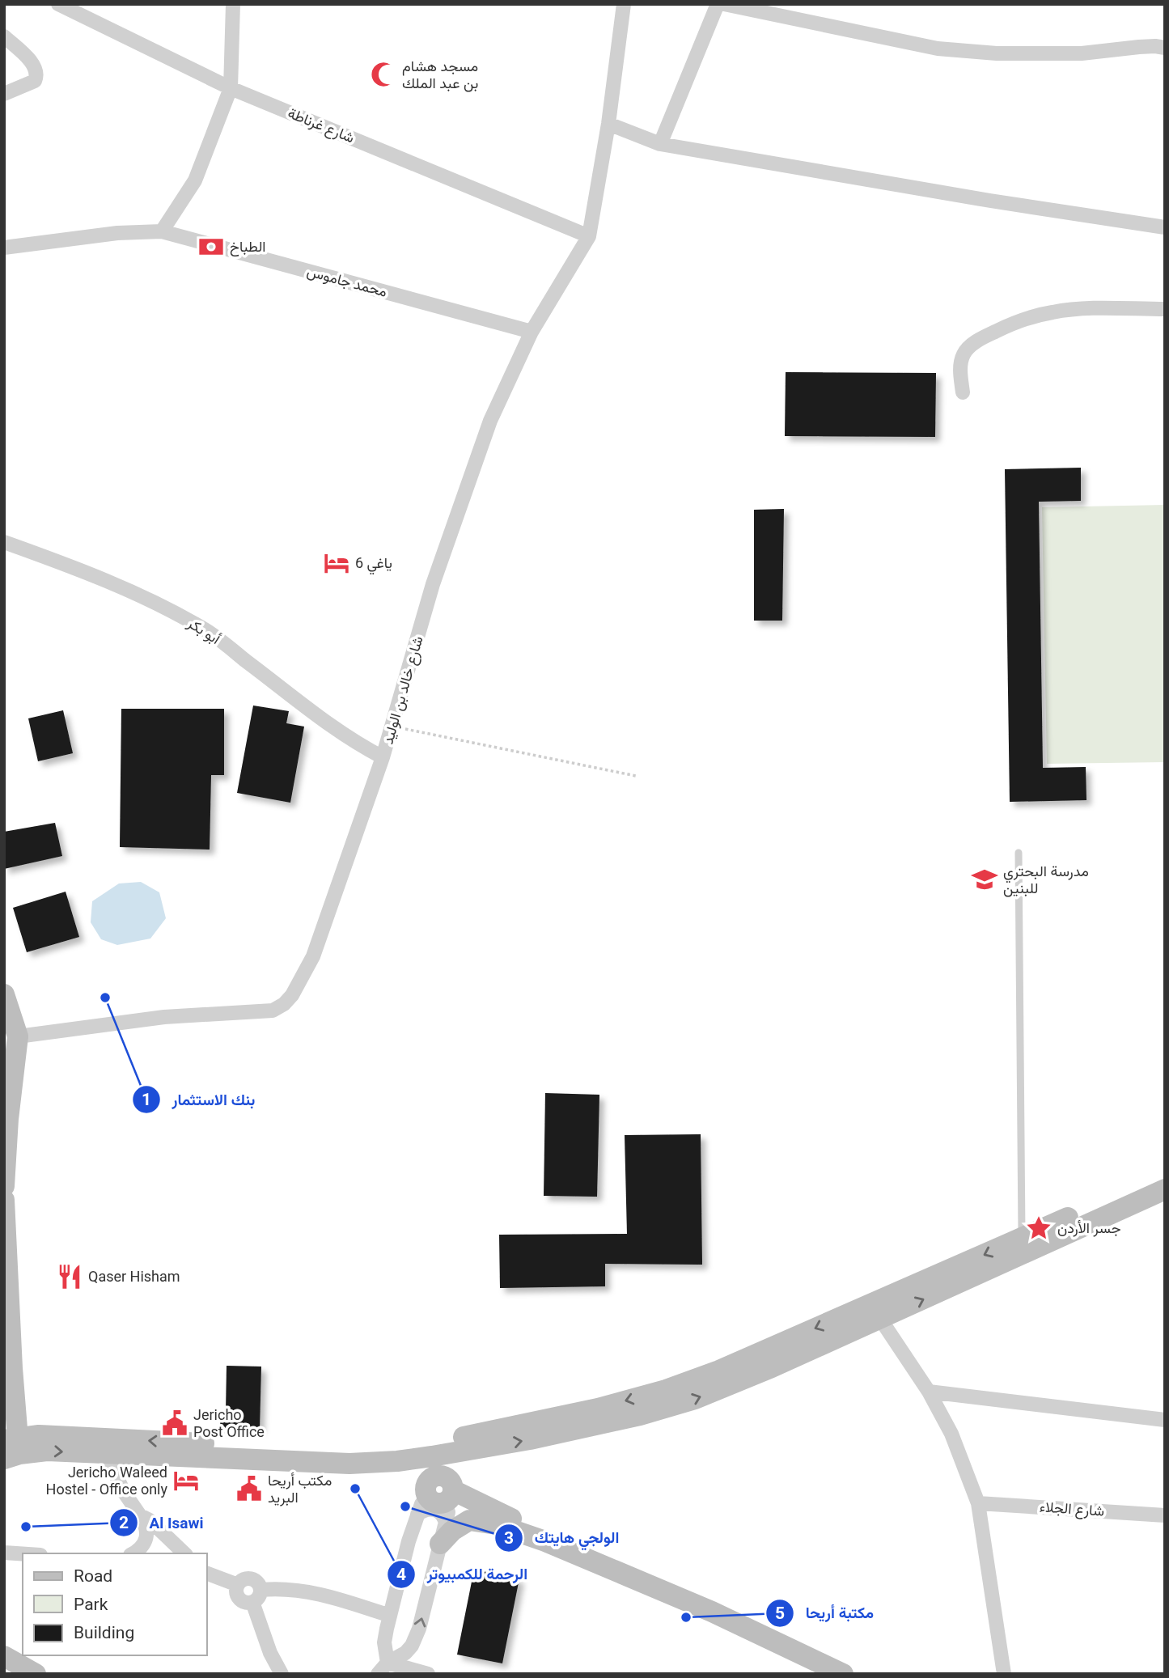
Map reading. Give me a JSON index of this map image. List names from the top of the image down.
{
  "streets": {
    "street": [
      "شارع غرناطة",
      "محمد جاموس",
      "أبو بكر",
      "شارع خالد بن الوليد",
      "شارع الجلاء"
    ]
  },
  "crossings": [
    ["شارع غرناطة", "شارع خالد بن الوليد"],
    ["محمد جاموس", "شارع خالد بن الوليد"],
    ["أبو بكر", "شارع خالد بن الوليد"]
  ],
  "places": {
    "mosque": ["مسجد هشام بن عبد الملك"],
    "bank": ["الطباخ"],
    "hotel": ["ياغي 6", "Jericho Waleed Hostel - Office only"],
    "school or university": ["مدرسة البحتري للبنين"],
    "other": [
      "بنك الاستثمار",
      "الرحمة للكمبيوتر",
      "الولجي هايتك",
      "Al Isawi",
      "مكتبة أريحا"
    ],
    "place": ["جسر الأردن"],
    "restaurant": ["Qaser Hisham"],
    "public building": ["Jericho Post Office", "مكتب أريحا البريد"]
  },
  "legend": ["Road", "Park", "Building"]
}
